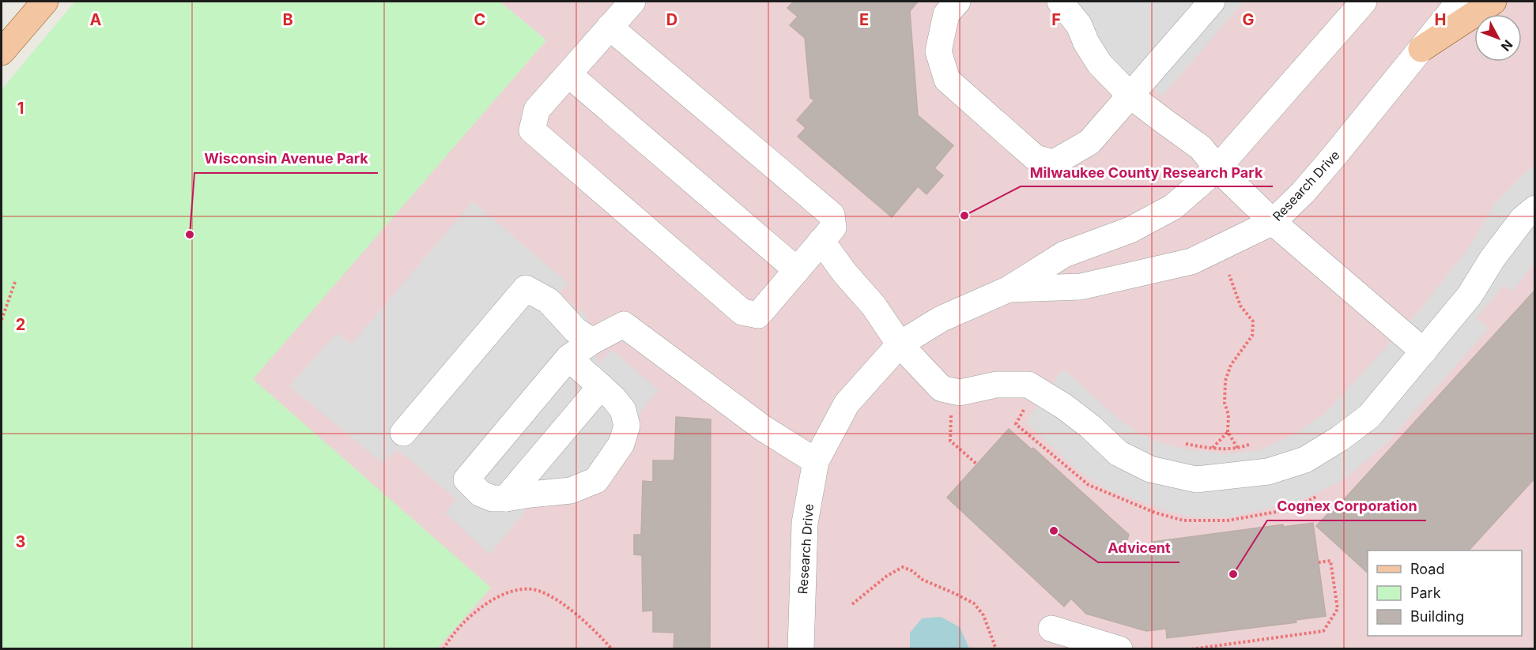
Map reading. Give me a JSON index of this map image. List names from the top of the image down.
{
  "streets": {
    "street": ["Research Drive"]
  },
  "places": [
    "Milwaukee County Research Park",
    "Wisconsin Avenue Park",
    "Advicent",
    "Cognex Corporation"
  ],
  "legend": ["Road", "Park", "Building"],
  "north": "bottom right",
  "grid": {
    "columns": [
      "A",
      "B",
      "C",
      "D",
      "E",
      "F",
      "G",
      "H"
    ],
    "rows": ["1", "2", "3"]
  }
}
